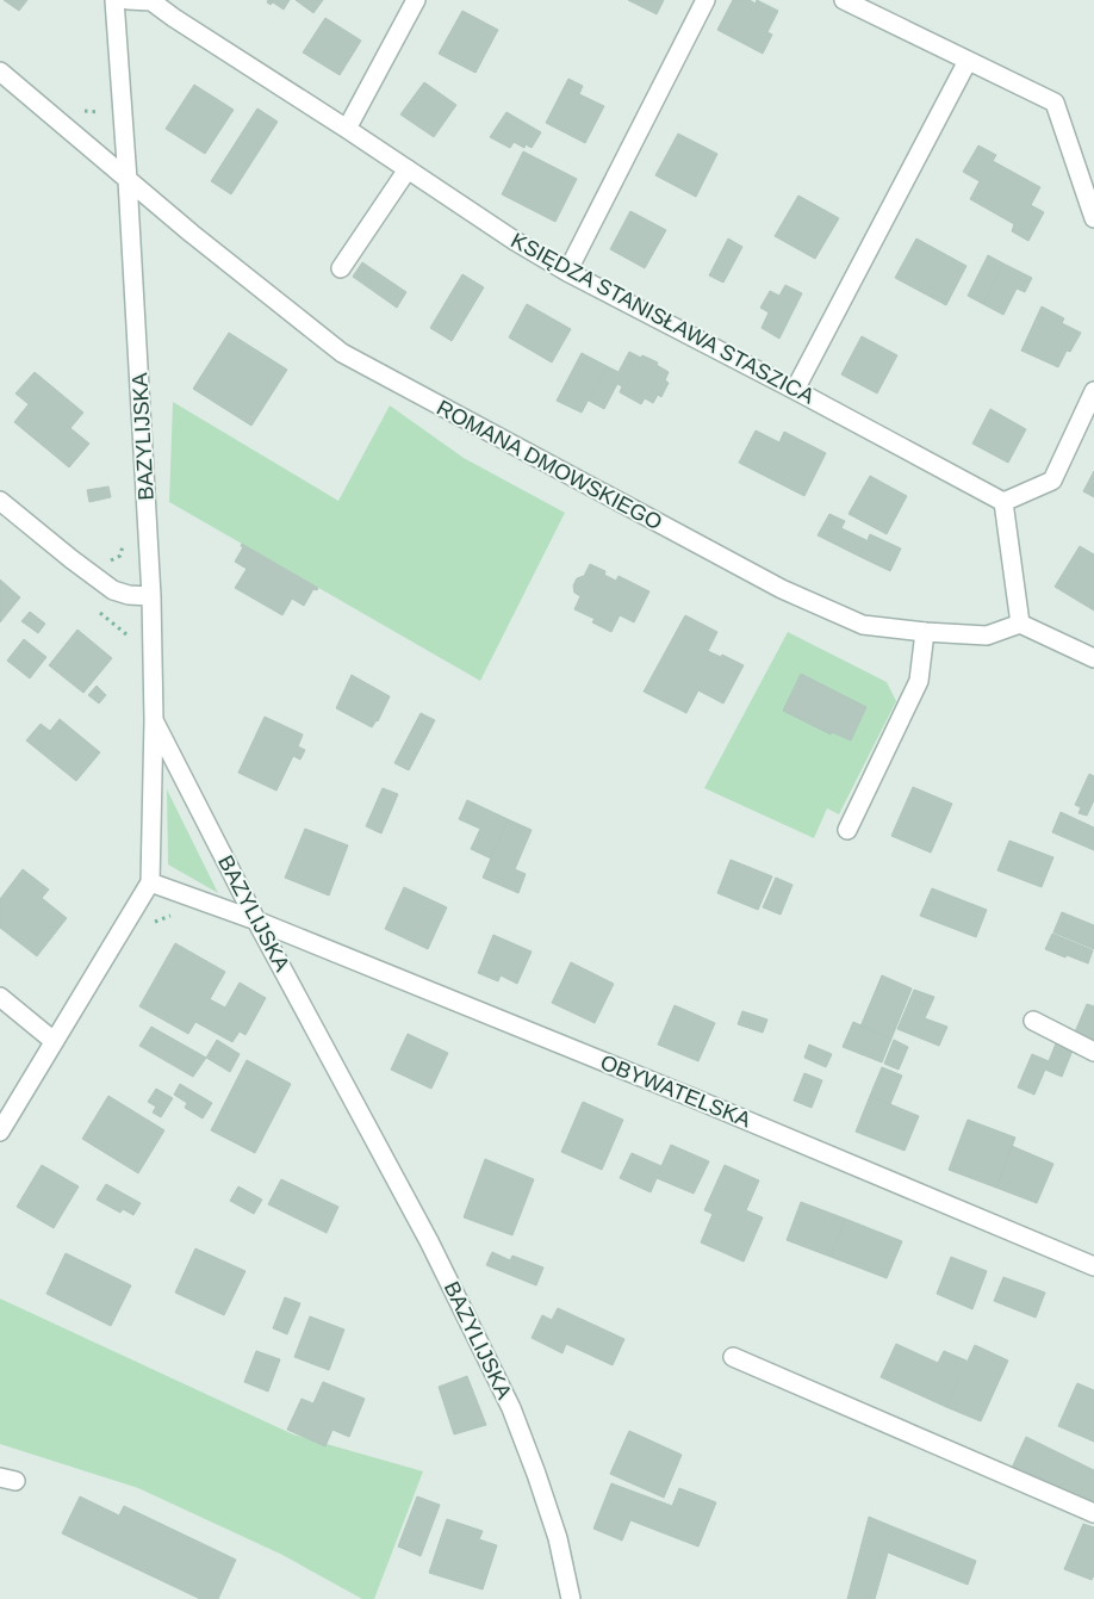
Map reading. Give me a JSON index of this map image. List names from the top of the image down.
{
  "streets": {
    "street": [
      "KSIĘDZA STANISŁAWA STASZICA",
      "BAZYLIJSKA",
      "ROMANA DMOWSKIEGO",
      "OBYWATELSKA"
    ]
  },
  "crossings": [
    ["BAZYLIJSKA", "ROMANA DMOWSKIEGO"],
    ["BAZYLIJSKA", "OBYWATELSKA"]
  ]
}
